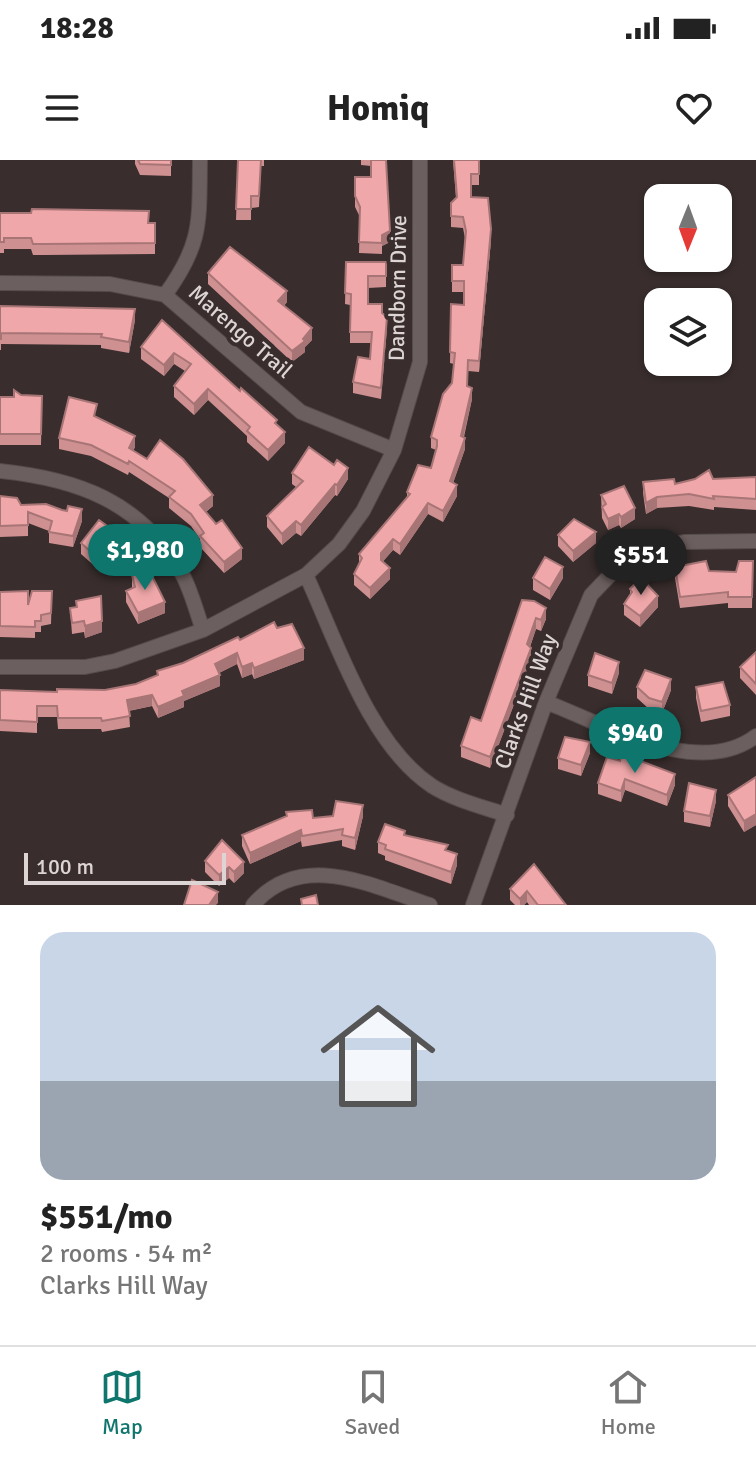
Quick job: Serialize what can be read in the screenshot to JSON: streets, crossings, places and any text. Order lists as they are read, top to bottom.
{
  "streets": {
    "street": ["Dandborn Drive", "Marengo Trail", "Clarks Hill Way"]
  },
  "crossings": [
    ["Dandborn Drive", "Marengo Trail"]
  ],
  "scale_bar": "100 m",
  "north": "bottom",
  "page": {
    "status": "18:28",
    "header": "Homiq",
    "price": ["$1,980", "$551", "$940"],
    "scale": "100 m",
    "list": [
      {
        "name": "$551/mo",
        "note": "2 rooms · 54 m² · Clarks Hill Way"
      }
    ],
    "tabs": ["Map", "Saved", "Home"]
  }
}
